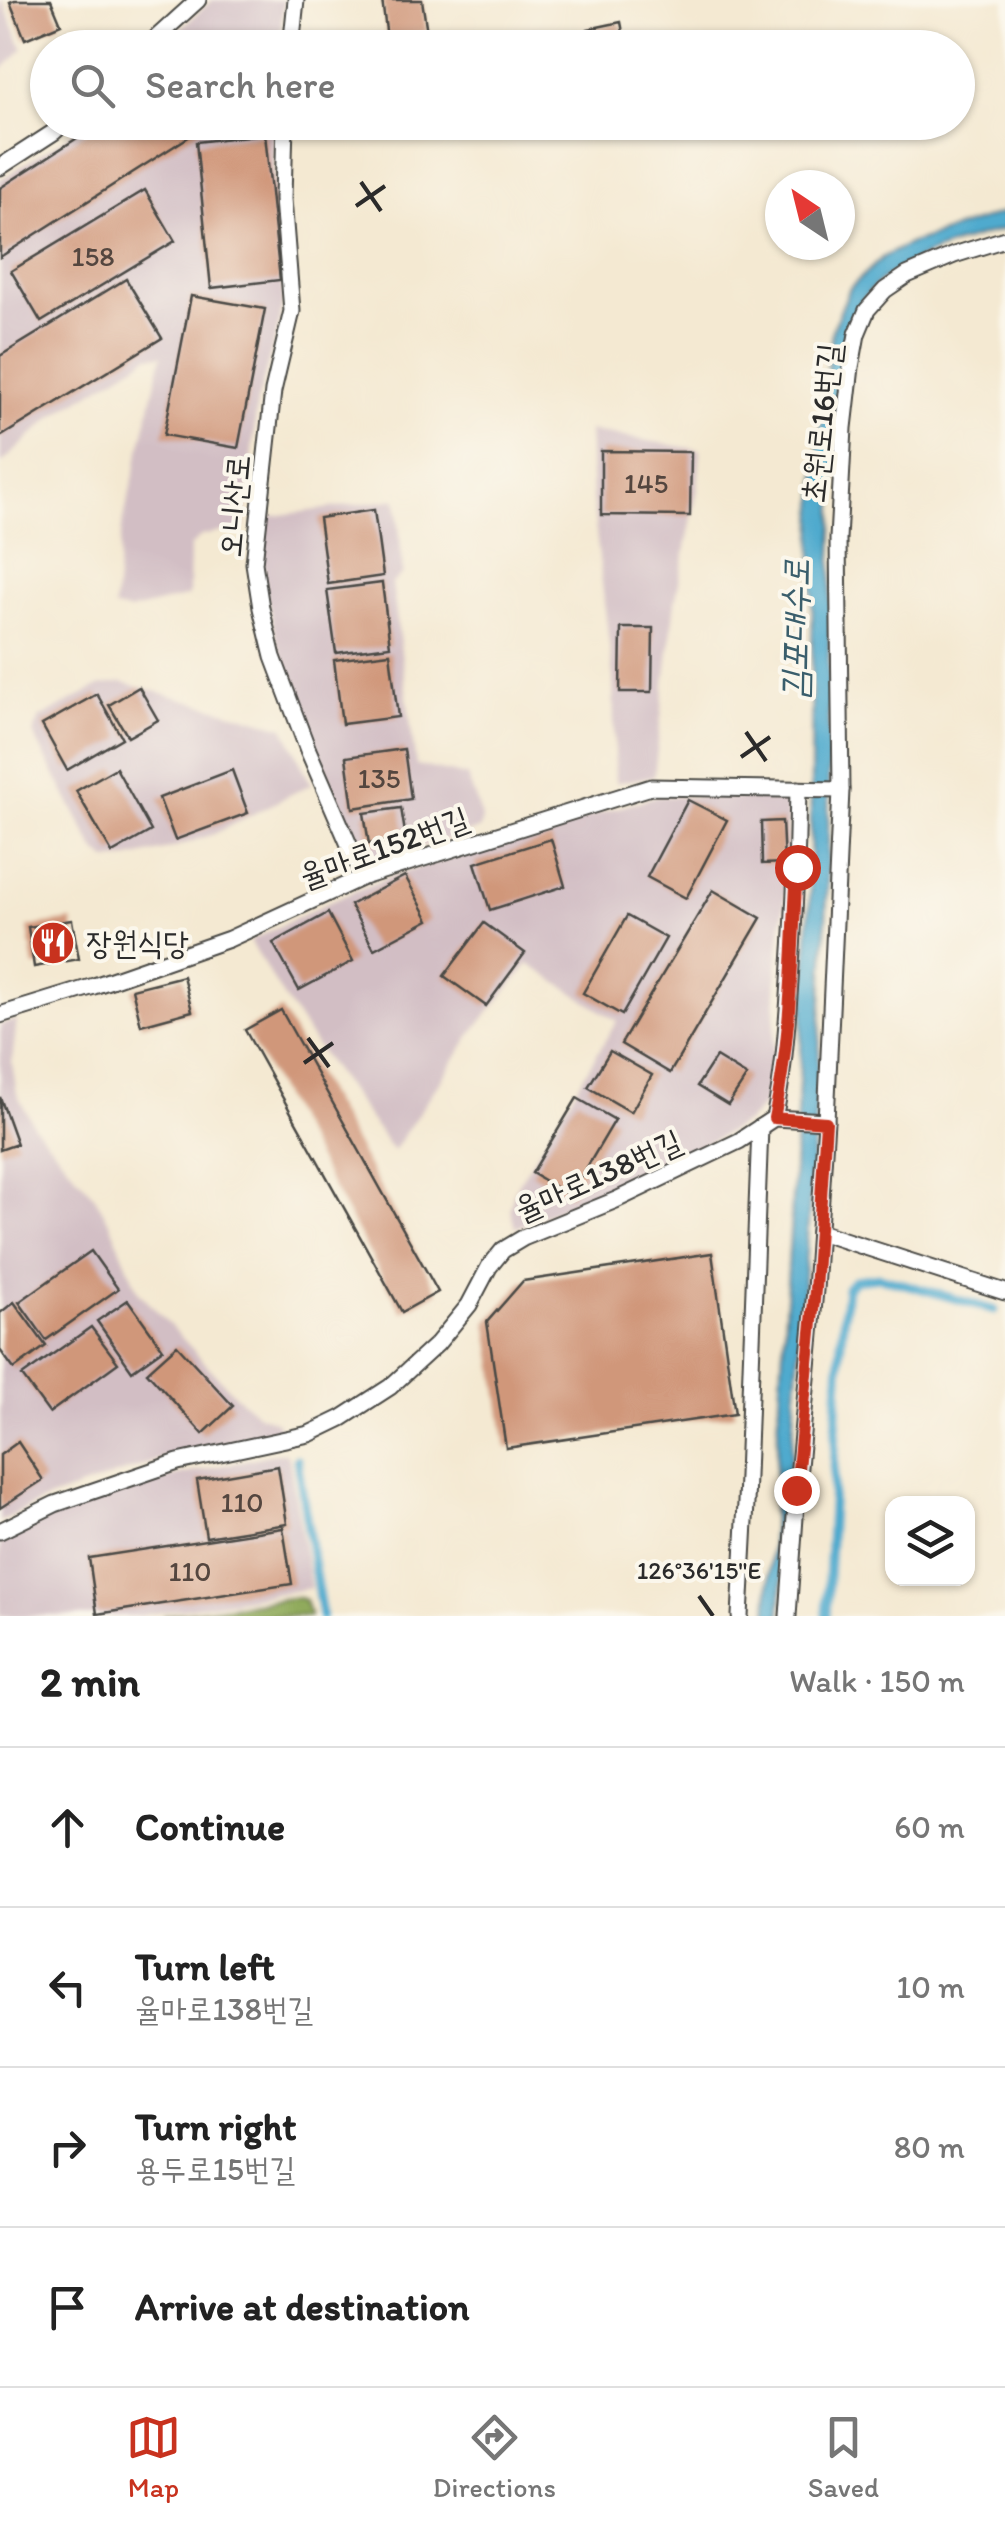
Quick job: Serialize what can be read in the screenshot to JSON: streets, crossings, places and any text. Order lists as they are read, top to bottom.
{
  "streets": {
    "lane": [
      "초원로16번길",
      "오니산로",
      "율마로152번길",
      "율마로138번길"
    ]
  },
  "crossings": [
    ["초원로16번길", "율마로152번길"],
    ["오니산로", "율마로152번길"]
  ],
  "water": ["김포대수로"],
  "places": {
    "restaurant": ["장원식당"]
  },
  "house_numbers": [
    "158",
    "145",
    "135",
    "110",
    "110"
  ],
  "north": "top left",
  "page": {
    "search": "Search here",
    "heading": ["2 min", "Walk · 150 m"],
    "list": [
      ["Continue", "60 m"],
      ["Turn left", "율마로138번길", "10 m"],
      ["Turn right", "용두로15번길", "80 m"],
      "Arrive at destination"
    ],
    "nav": ["Map", "Directions", "Saved"]
  },
  "coordinates": ["126°36'15\"E"]
}
